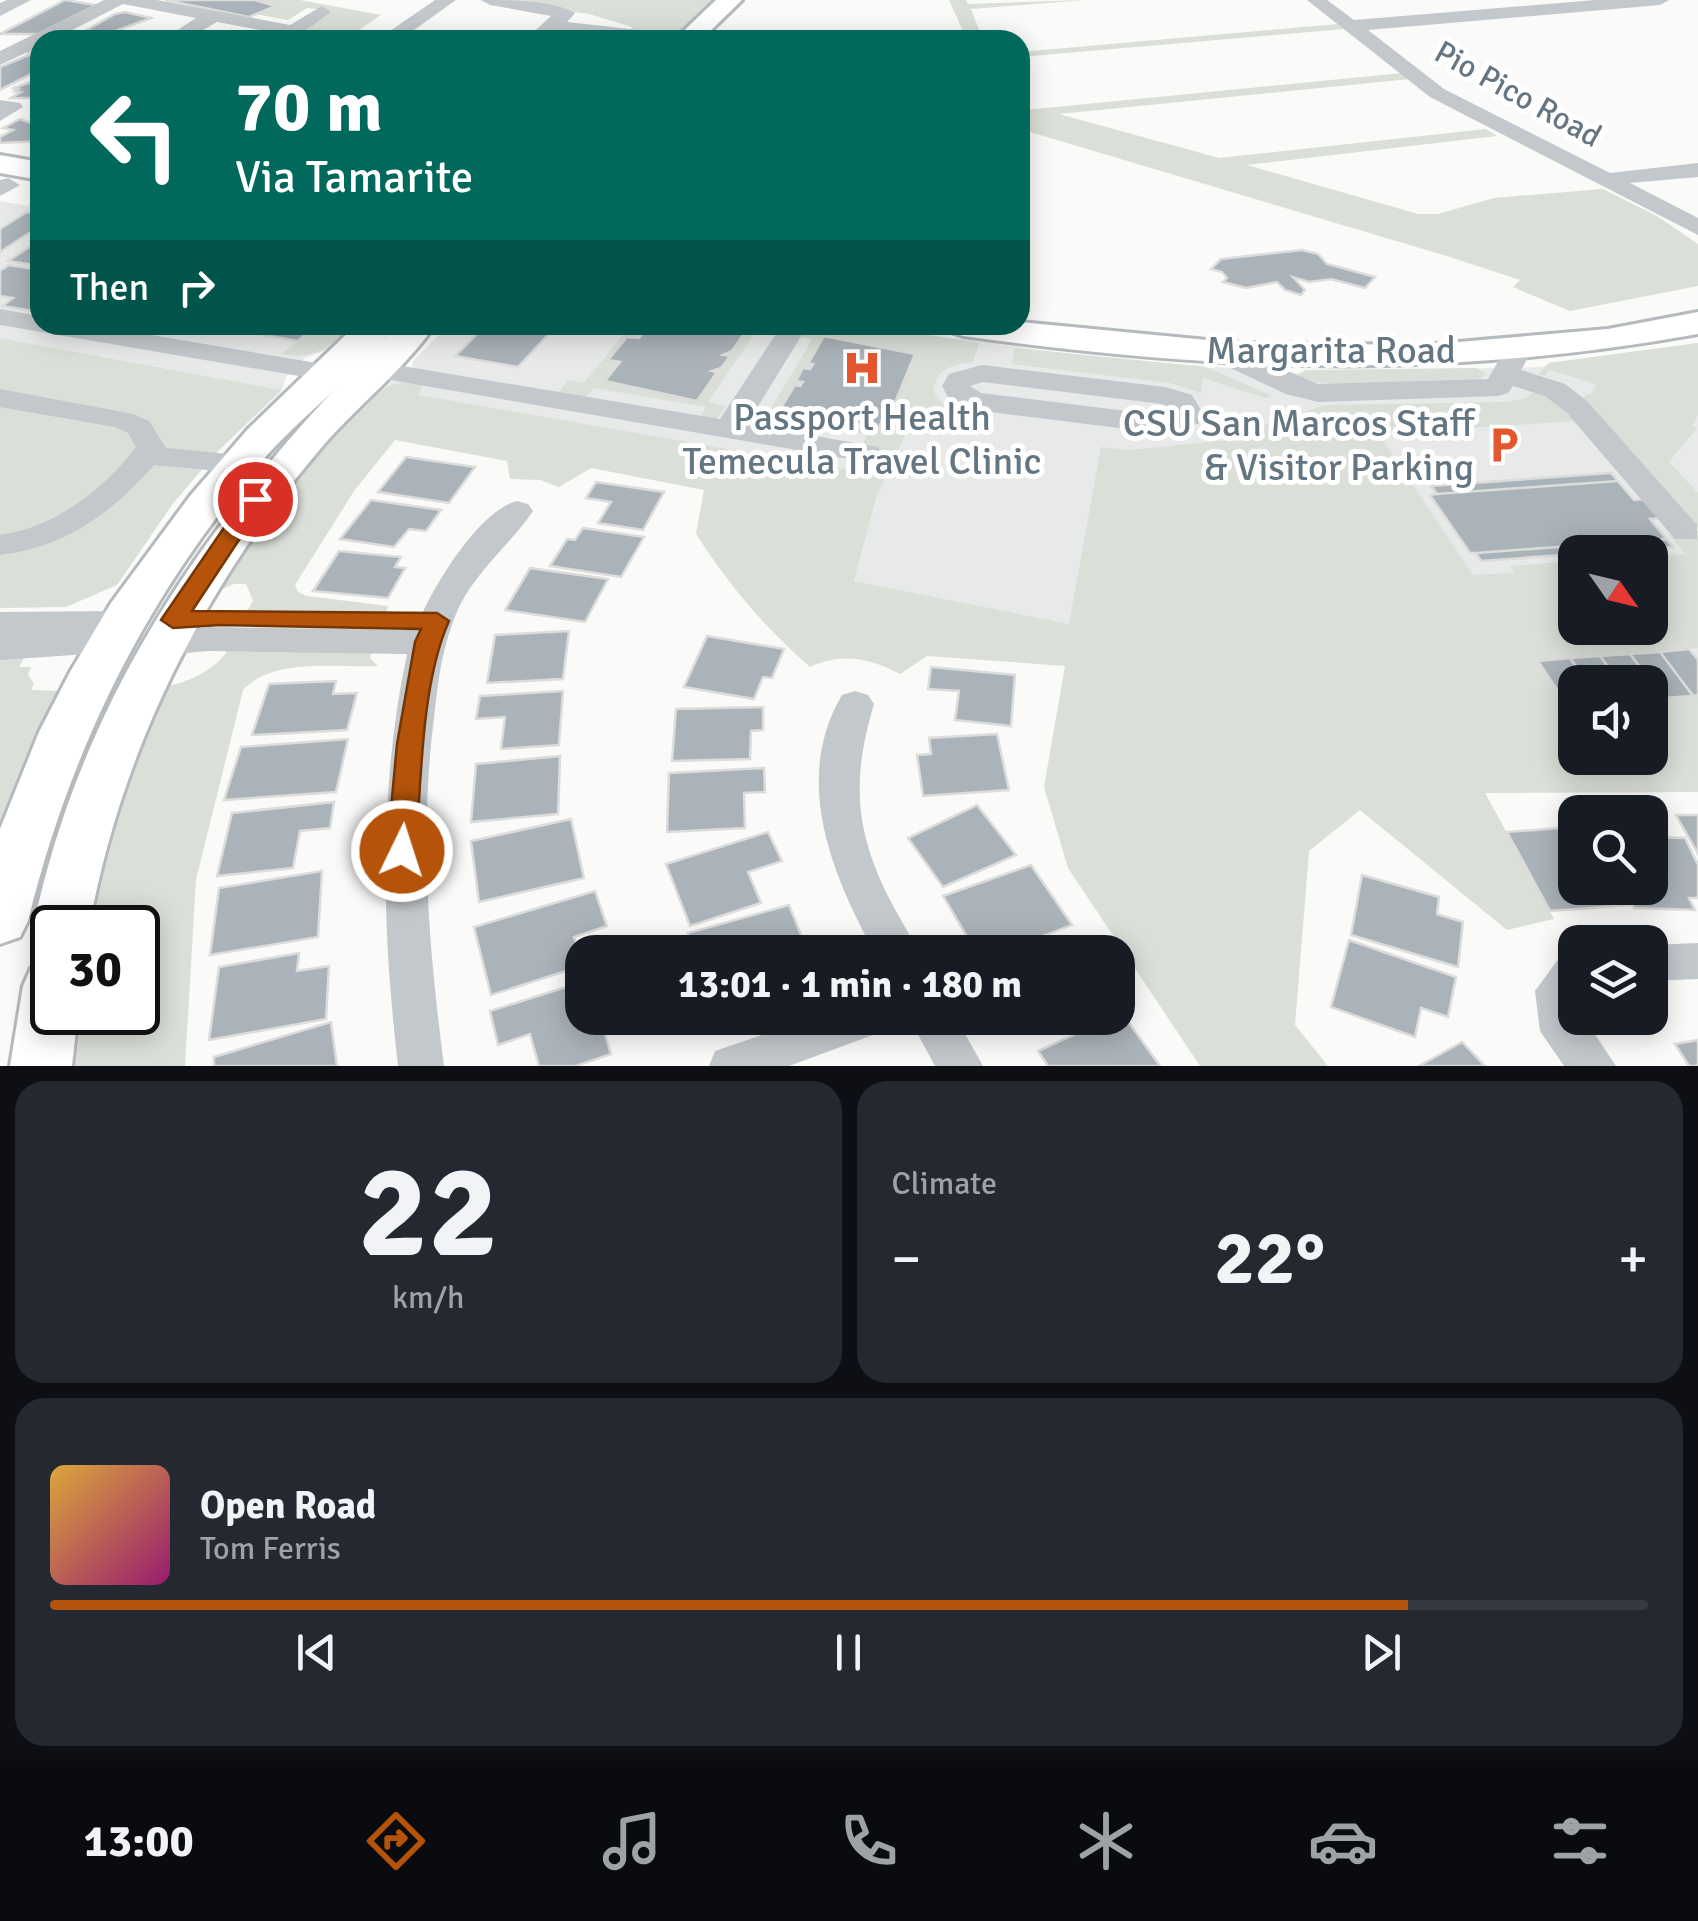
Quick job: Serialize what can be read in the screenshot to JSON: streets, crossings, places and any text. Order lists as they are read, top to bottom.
{
  "streets": {
    "main road": ["Margarita Road"],
    "street": ["Pio Pico Road"]
  },
  "places": {
    "hospital": ["Passport Health Temecula Travel Clinic"],
    "parking": ["CSU San Marcos Staff & Visitor Parking"]
  },
  "north": "bottom right",
  "page": {
    "turn": ["70 m", "Via Tamarite"],
    "then": "Then",
    "limit": "30",
    "trip": "13:01 · 1 min · 180 m",
    "tile": [
      ["22", "km/h"],
      "Climate"
    ],
    "heat": ["−", "22°", "+"],
    "song": ["Open Road", "Tom Ferris"],
    "tabs": "13:00"
  }
}
